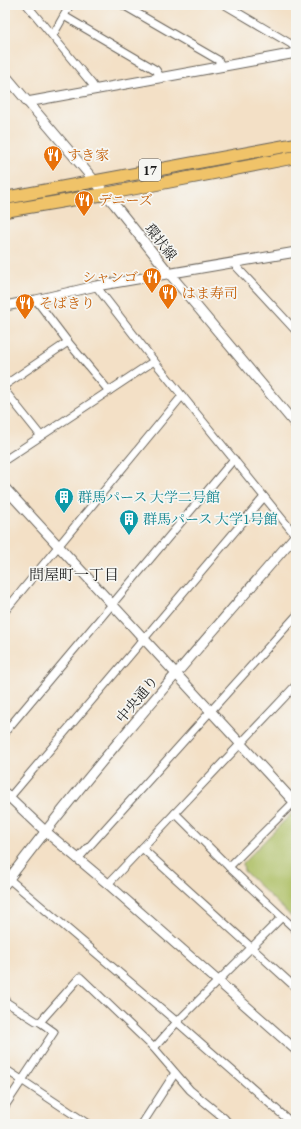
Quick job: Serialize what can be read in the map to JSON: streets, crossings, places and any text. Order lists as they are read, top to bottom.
{
  "streets": {
    "highway": ["17"],
    "street": ["環状線", "中央通り"]
  },
  "crossings": [
    ["17", "環状線"]
  ],
  "districts": ["問屋町一丁目"],
  "places": {
    "restaurant": [
      "すき家",
      "デニーズ",
      "シャンゴ",
      "はま寿司",
      "そばきり"
    ],
    "building": ["群馬パース 大学二号館", "群馬パース 大学1号館"]
  }
}
